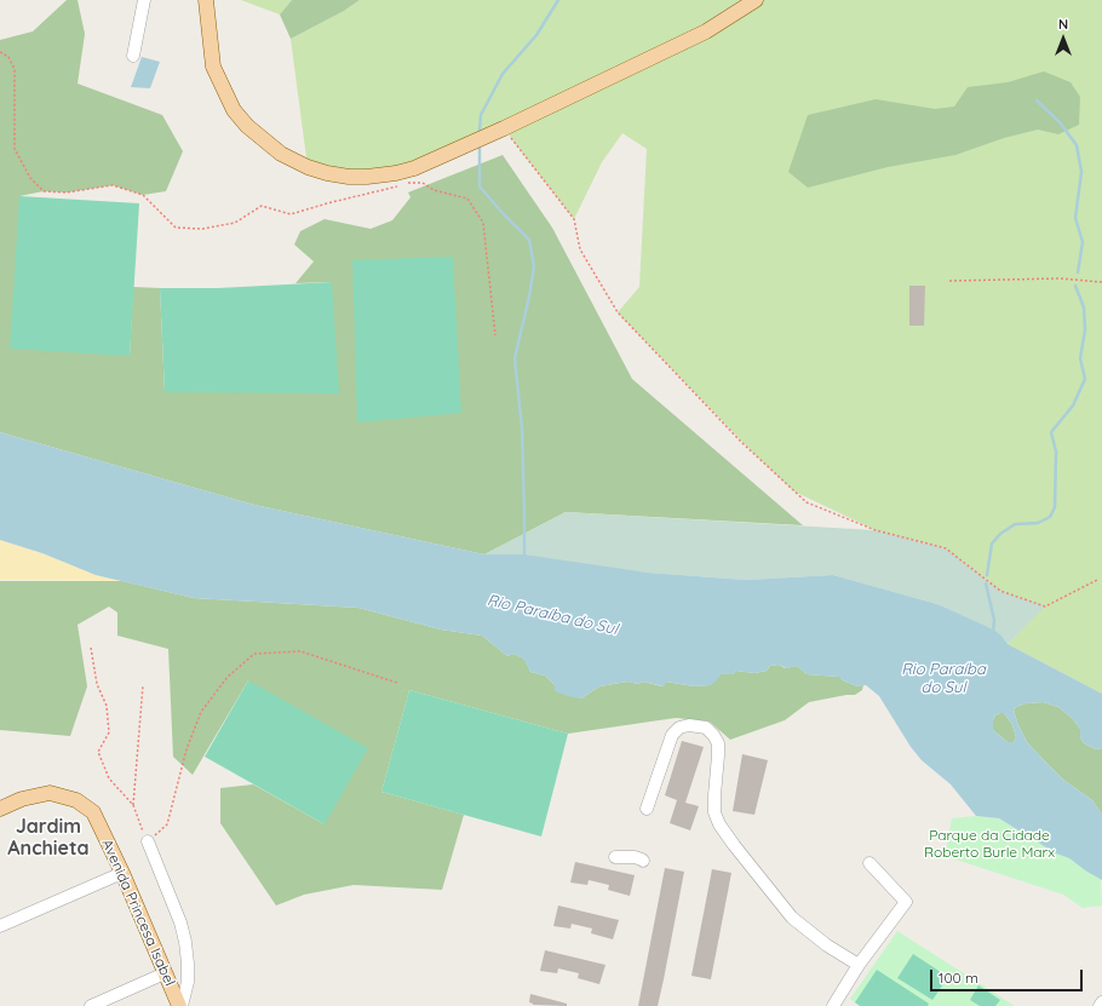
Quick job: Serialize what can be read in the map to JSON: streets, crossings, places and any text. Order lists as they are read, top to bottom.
{
  "streets": {
    "main road": ["Avenida Princesa Isabel"]
  },
  "districts": ["Jardim Anchieta"],
  "water": ["Rio Paraíba do Sul"],
  "parks": ["Parque da Cidade Roberto Burle Marx"],
  "scale_bar": "100 m",
  "north": "top"
}
